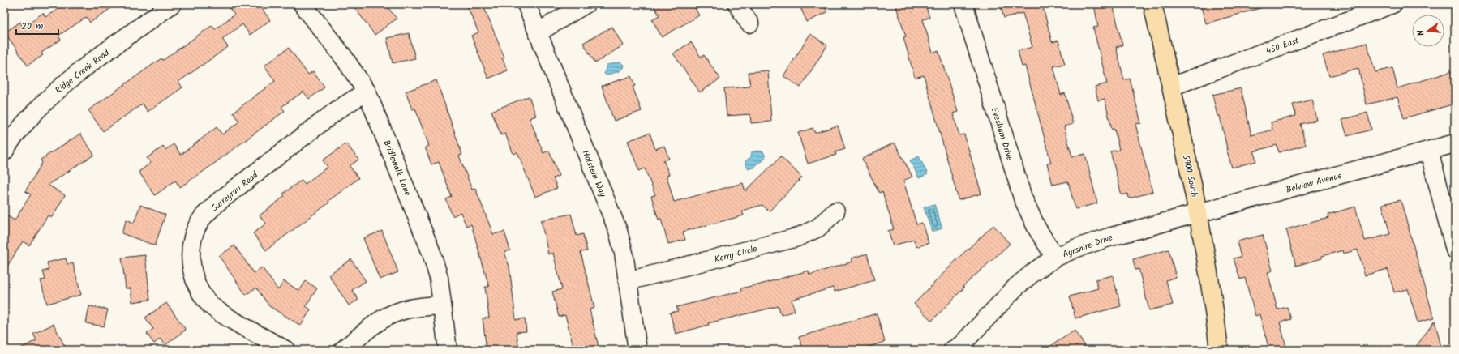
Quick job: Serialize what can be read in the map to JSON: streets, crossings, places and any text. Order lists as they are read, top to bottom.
{
  "streets": {
    "main road": ["5900 South"],
    "street": [
      "450 East",
      "Ridge Creek Road",
      "Evesham Drive",
      "Bridlewalk Lane",
      "Holstein Way",
      "Belview Avenue",
      "Surreyrun Road",
      "Ayrshire Drive",
      "Kerry Circle"
    ]
  },
  "crossings": [
    ["450 East", "5900 South"],
    ["Evesham Drive", "Ayrshire Drive"],
    ["Bridlewalk Lane", "Surreyrun Road"],
    ["Holstein Way", "Kerry Circle"],
    ["5900 South", "Belview Avenue"],
    ["5900 South", "Ayrshire Drive"],
    ["Belview Avenue", "Ayrshire Drive"]
  ],
  "scale_bar": "20 m",
  "north": "left"
}
